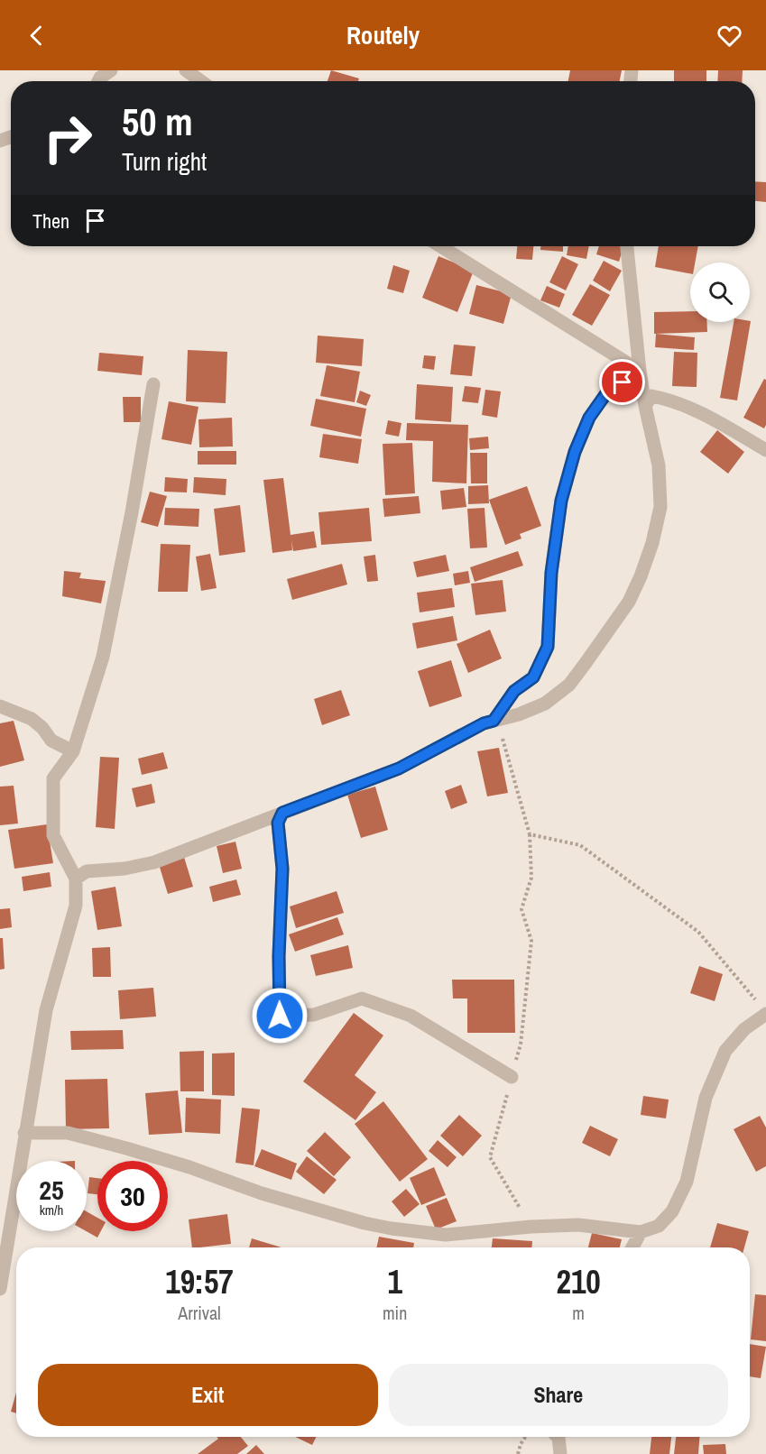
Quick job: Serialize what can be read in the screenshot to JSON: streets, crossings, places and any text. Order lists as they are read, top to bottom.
{
  "page": {
    "header": "Routely",
    "turn": ["50 m", "Turn right"],
    "then": "Then",
    "speed": "25 km/h",
    "limit": "30",
    "eta": [
      "19:57",
      "Arrival",
      "1",
      "min",
      "210",
      "m"
    ],
    "buttons": ["Exit", "Share"]
  }
}
